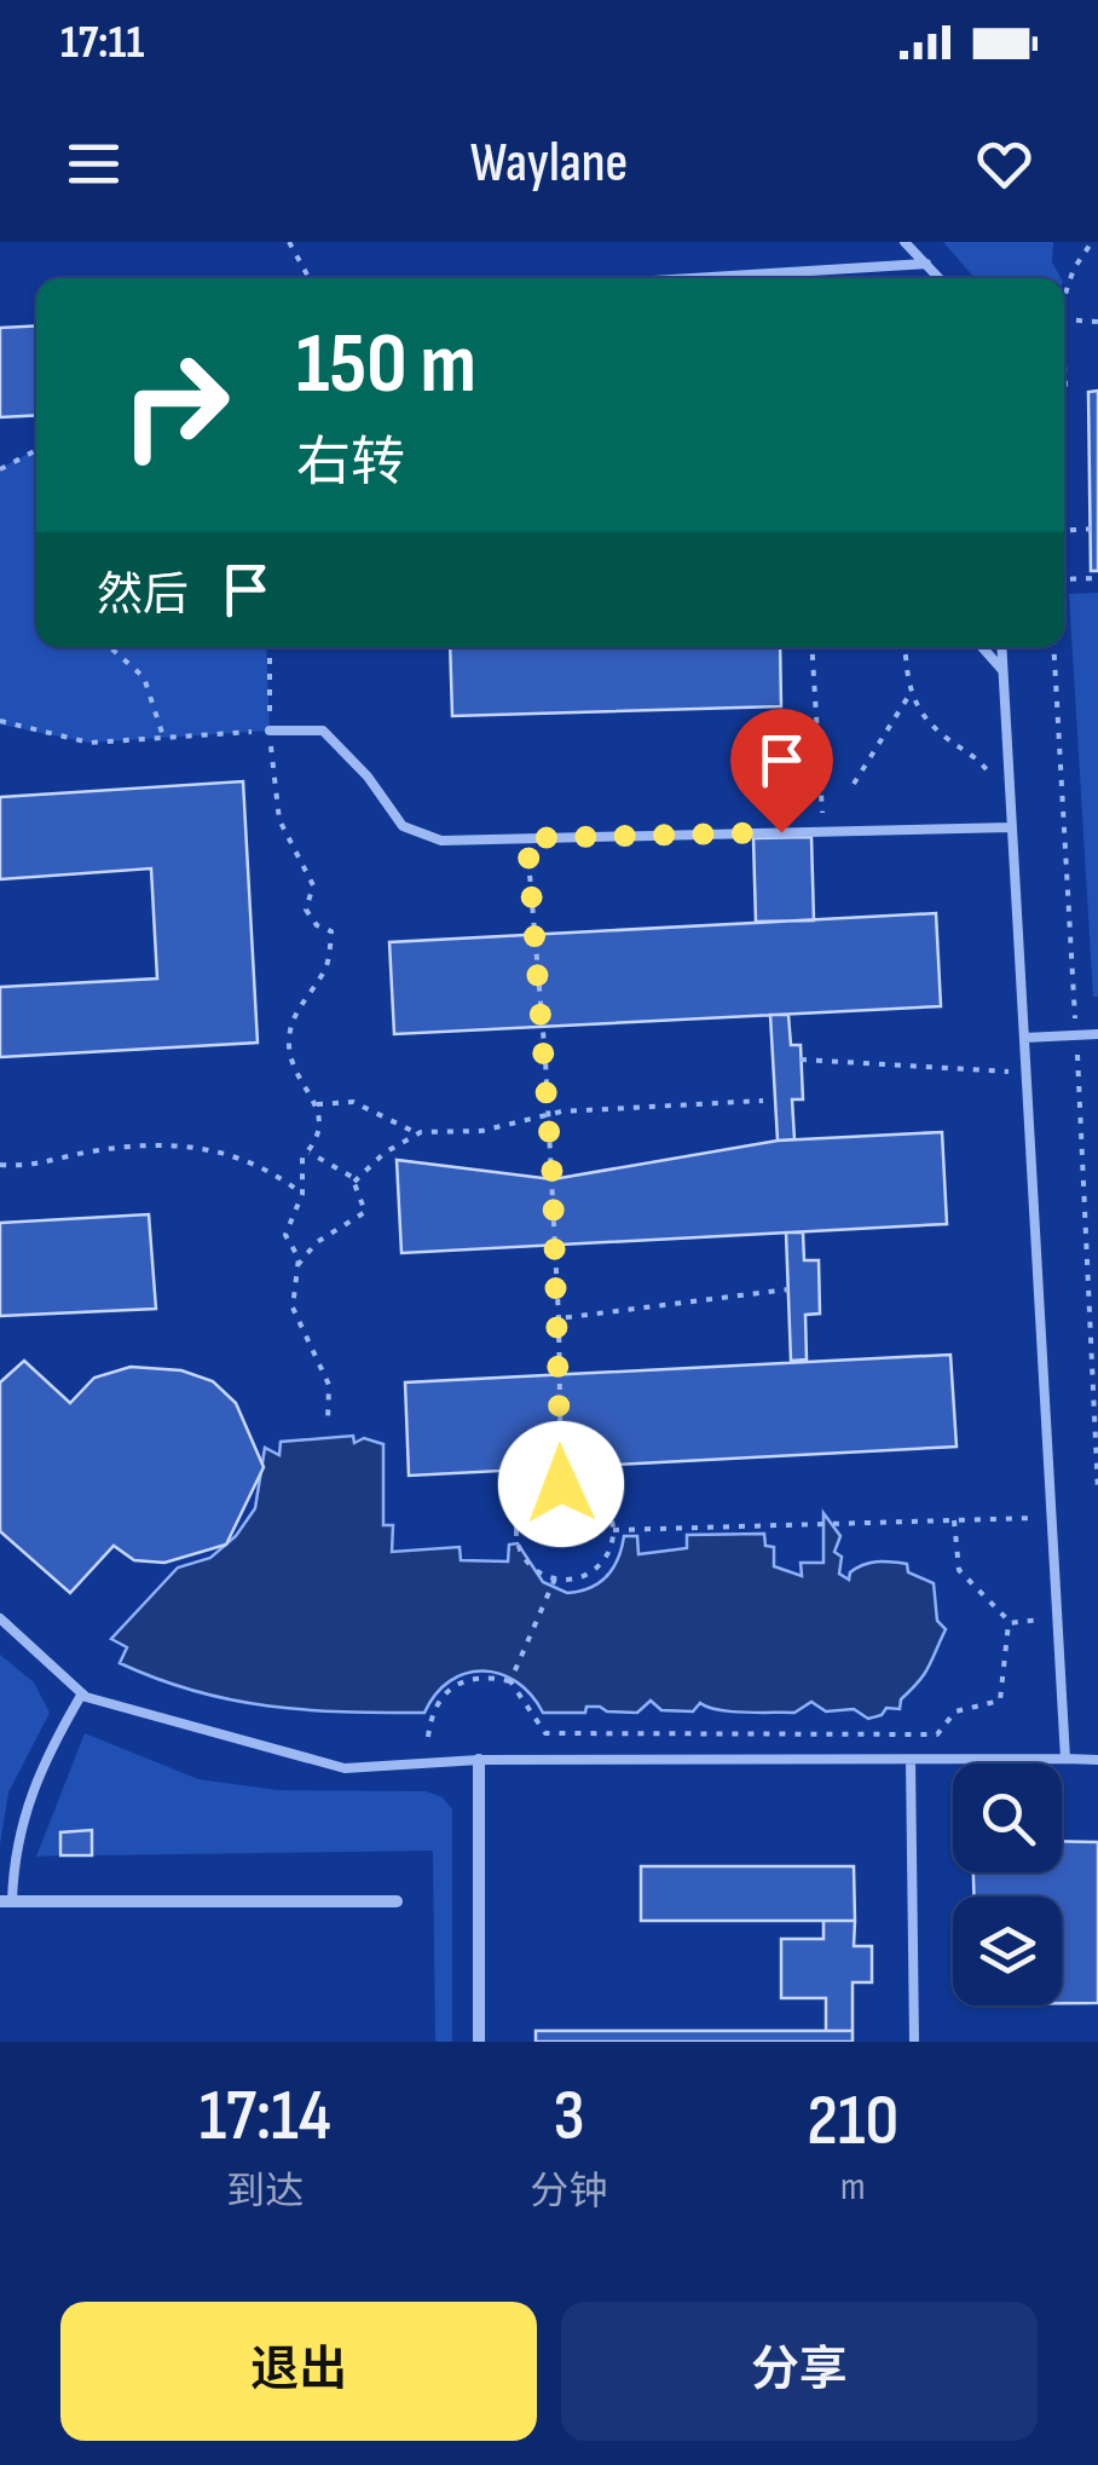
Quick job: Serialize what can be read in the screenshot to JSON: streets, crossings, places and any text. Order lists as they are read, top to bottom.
{
  "page": {
    "status": "17:11",
    "header": "Waylane",
    "turn": ["150 m", "右转"],
    "then": "然后",
    "eta": [
      "17:14",
      "到达",
      "3",
      "分钟",
      "210",
      "m"
    ],
    "buttons": ["退出", "分享"]
  }
}
